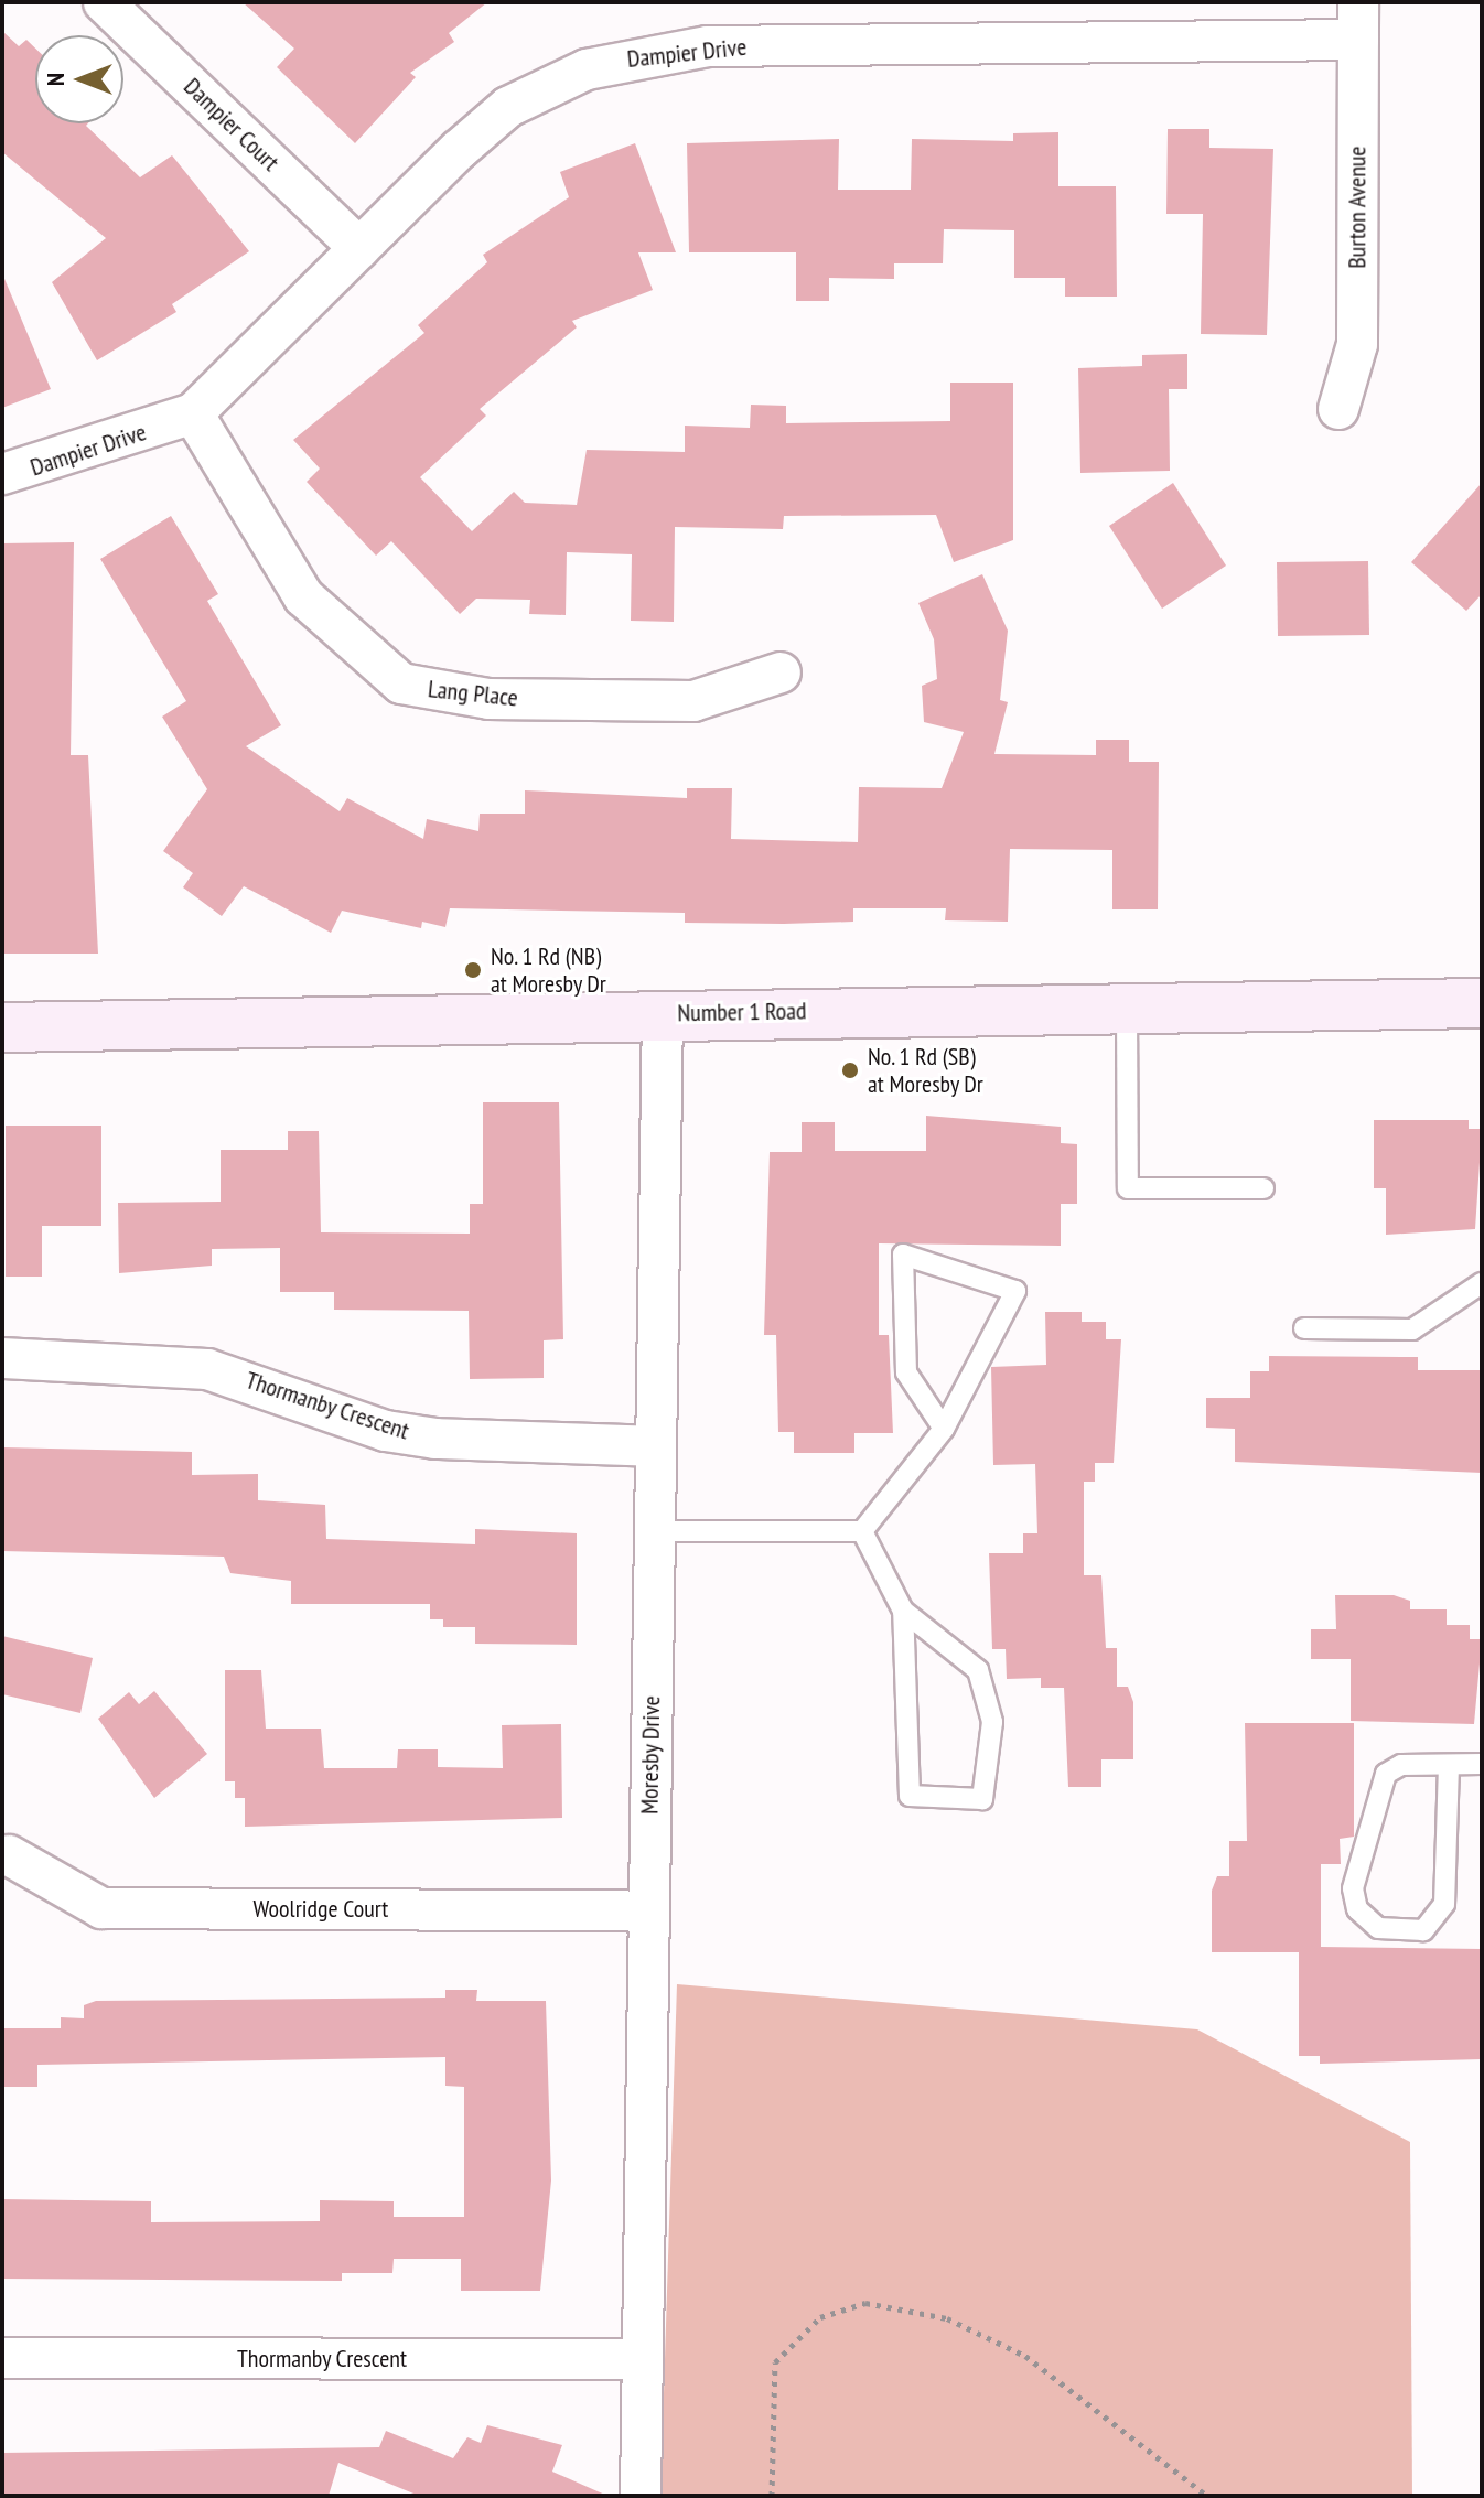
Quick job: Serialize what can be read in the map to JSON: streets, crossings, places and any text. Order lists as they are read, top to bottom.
{
  "streets": {
    "main road": ["Number 1 Road"],
    "street": [
      "Dampier Drive",
      "Dampier Court",
      "Burton Avenue",
      "Lang Place",
      "Thormanby Crescent",
      "Moresby Drive",
      "Woolridge Court"
    ]
  },
  "crossings": [
    ["Dampier Drive", "Dampier Court"],
    ["Dampier Drive", "Burton Avenue"],
    ["Dampier Drive", "Lang Place"],
    ["Number 1 Road", "Moresby Drive"],
    ["Thormanby Crescent", "Moresby Drive"],
    ["Moresby Drive", "Woolridge Court"]
  ],
  "places": ["No. 1 Rd (NB) at Moresby Dr", "No. 1 Rd (SB) at Moresby Dr"],
  "north": "left"
}
